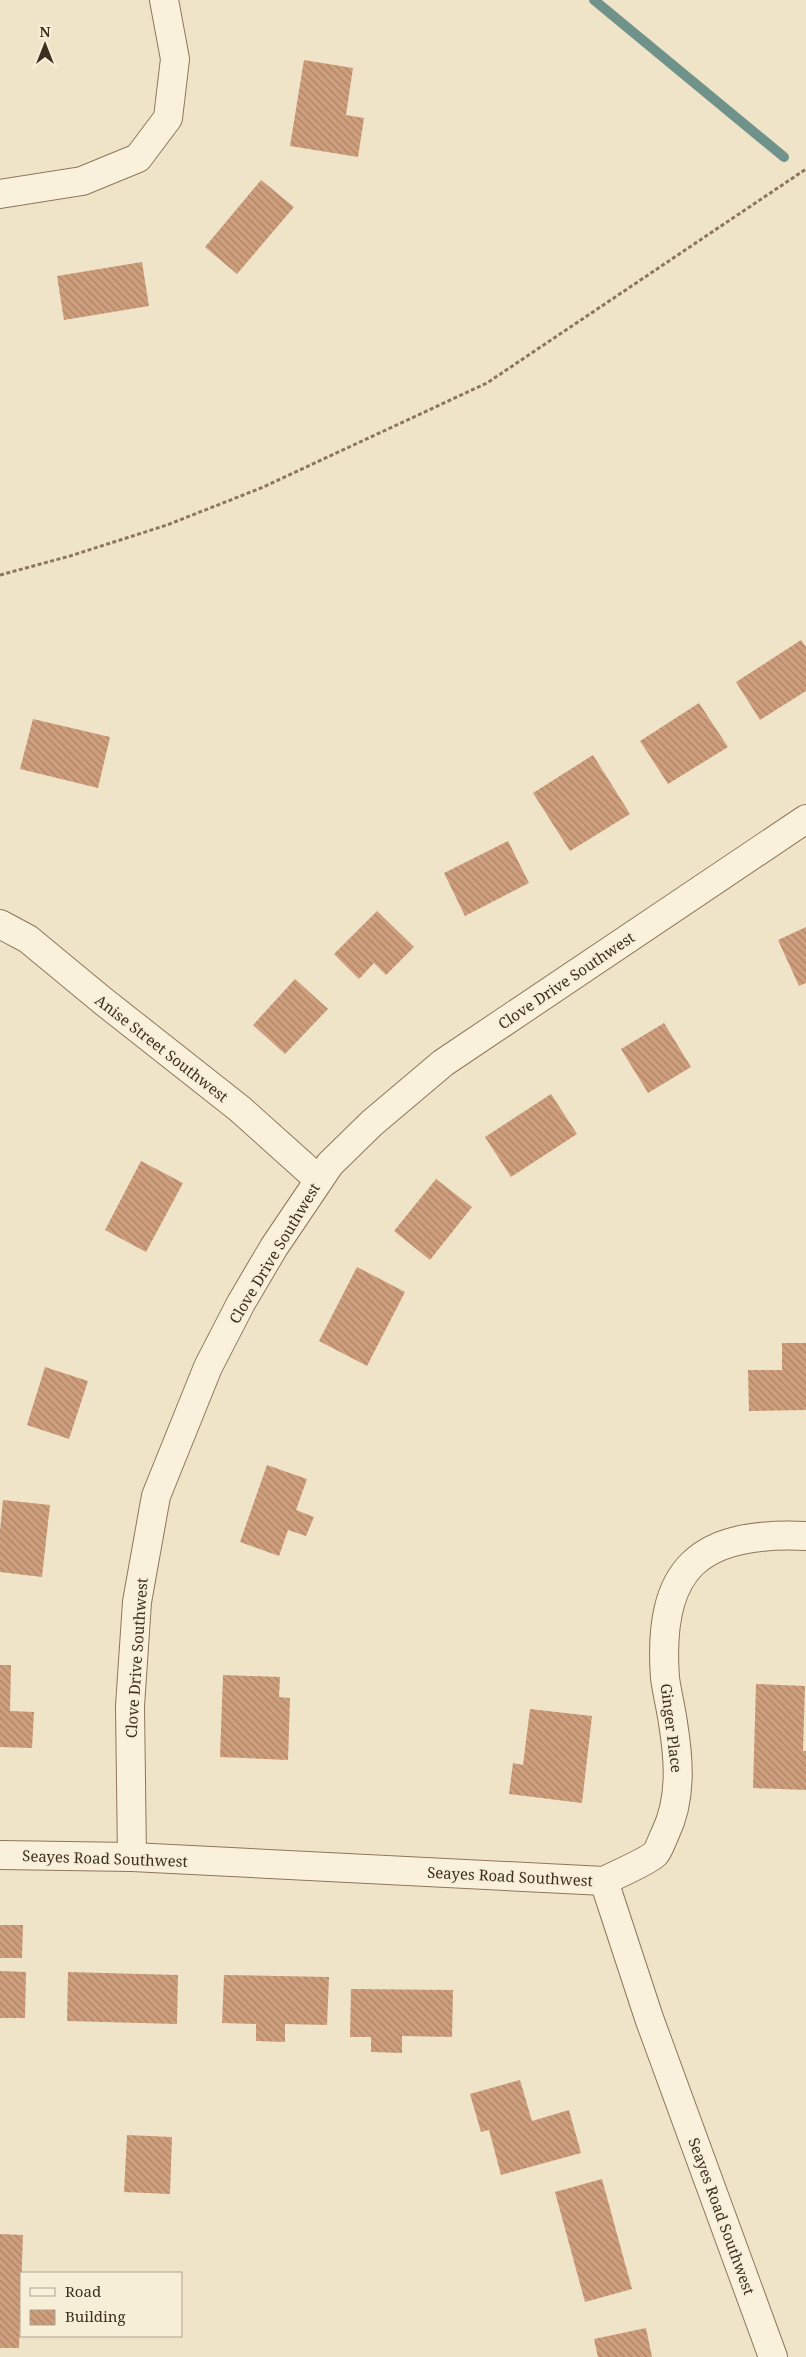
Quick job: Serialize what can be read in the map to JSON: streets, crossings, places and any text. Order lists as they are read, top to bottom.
{
  "streets": {
    "street": [
      "Clove Drive Southwest",
      "Anise Street Southwest",
      "Ginger Place",
      "Seayes Road Southwest"
    ]
  },
  "crossings": [
    ["Clove Drive Southwest", "Anise Street Southwest"],
    ["Clove Drive Southwest", "Seayes Road Southwest"],
    ["Ginger Place", "Seayes Road Southwest"]
  ],
  "legend": ["Road", "Building"],
  "north": "top"
}
